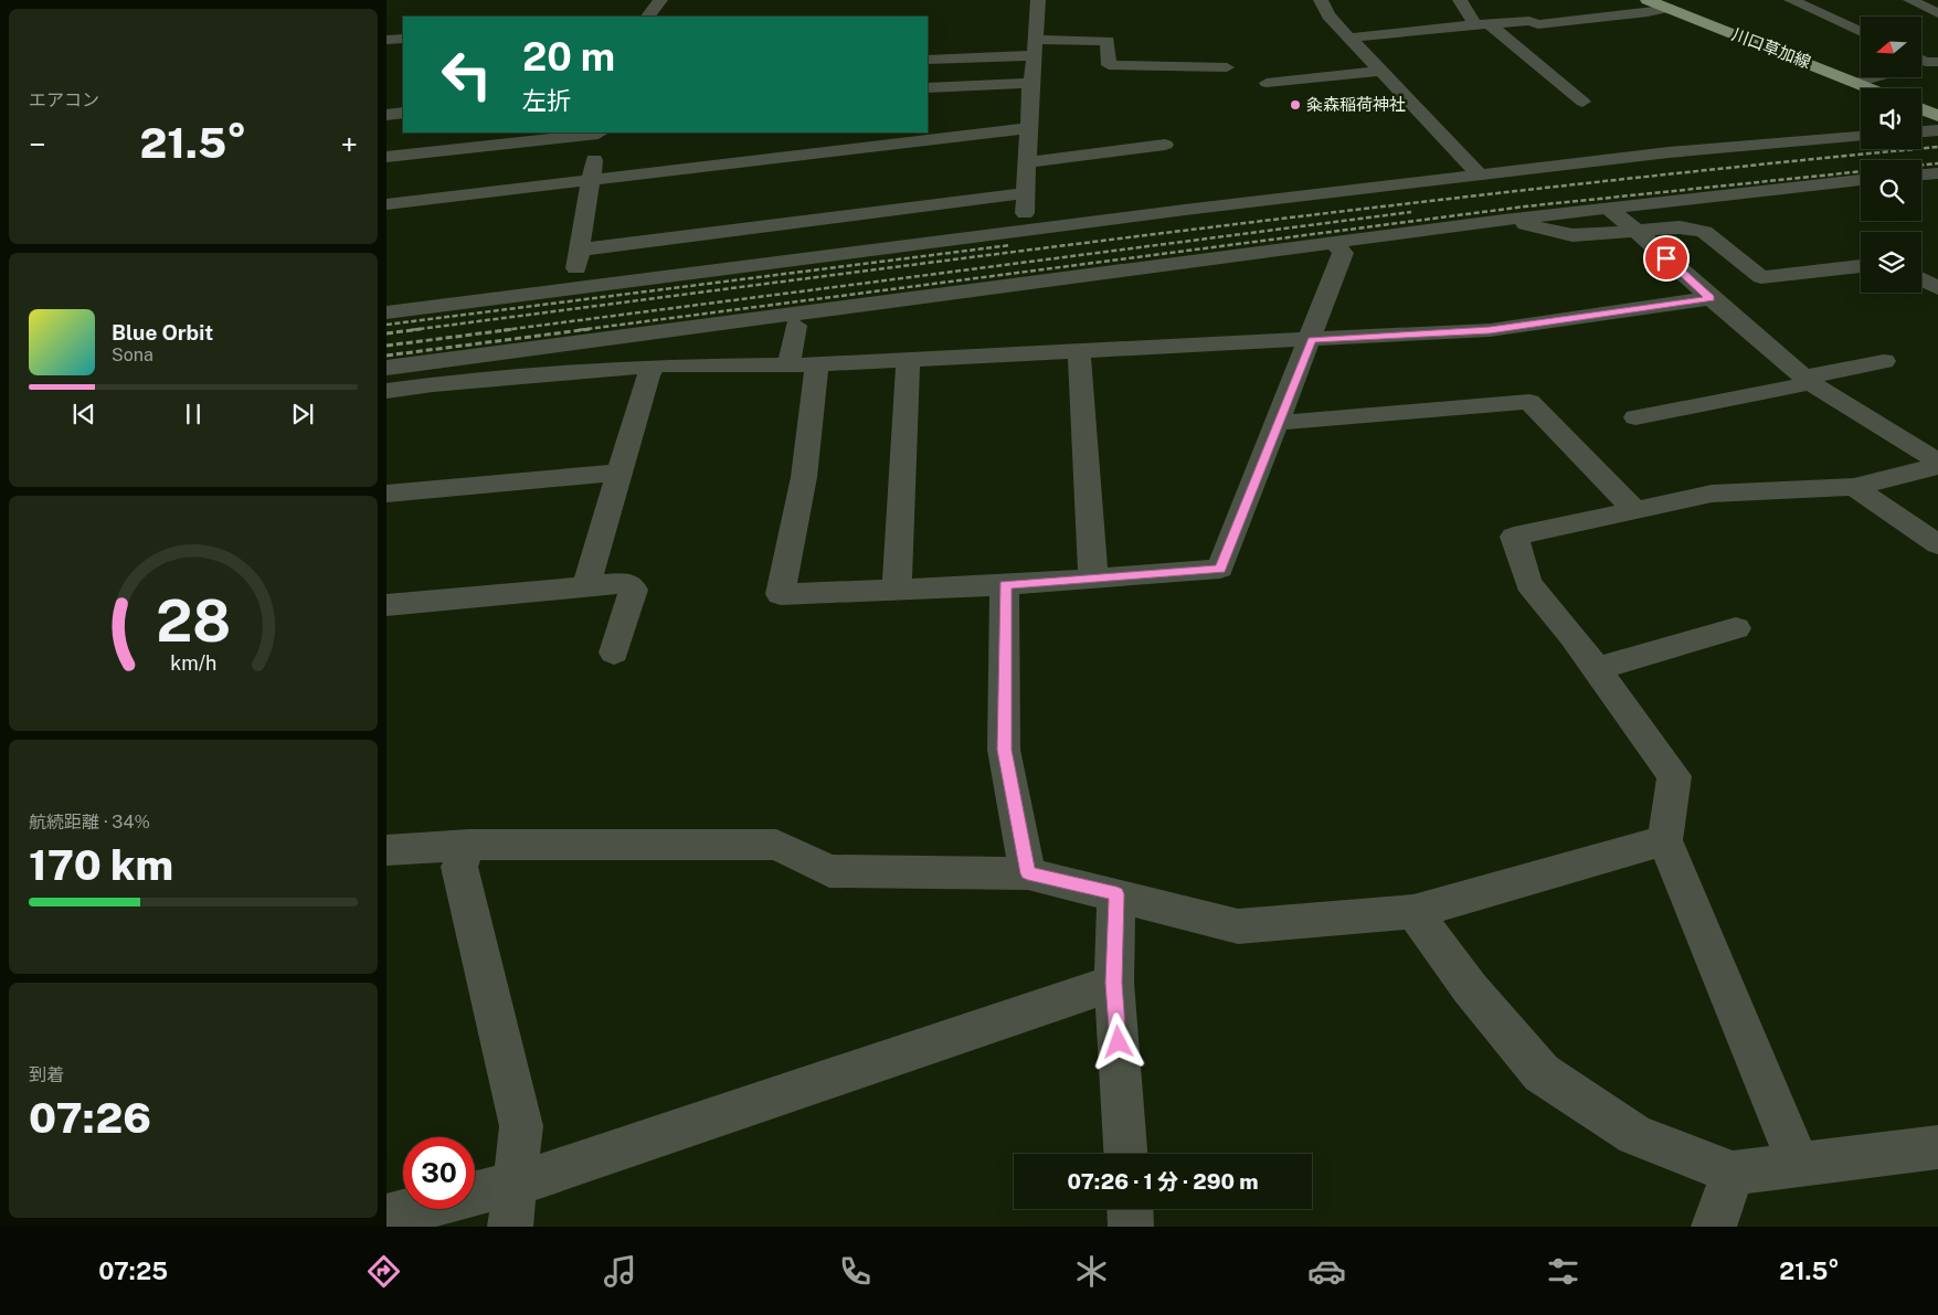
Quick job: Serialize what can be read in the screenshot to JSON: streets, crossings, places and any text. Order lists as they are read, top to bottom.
{
  "streets": {
    "main road": ["川口草加線"]
  },
  "places": ["粂森稲荷神社"],
  "north": "left",
  "page": {
    "tile": [
      "エアコン",
      ["航続距離 · 34%", "170 km"],
      ["到着", "07:26"]
    ],
    "turn": ["20 m", "左折"],
    "heat": ["−", "21.5°", "+"],
    "song": ["Blue Orbit", "Sona"],
    "limit": "30",
    "trip": "07:26 · 1 分 · 290 m",
    "tabs": ["07:25", "21.5°"],
    "gauge": ["28", "km/h"]
  }
}
